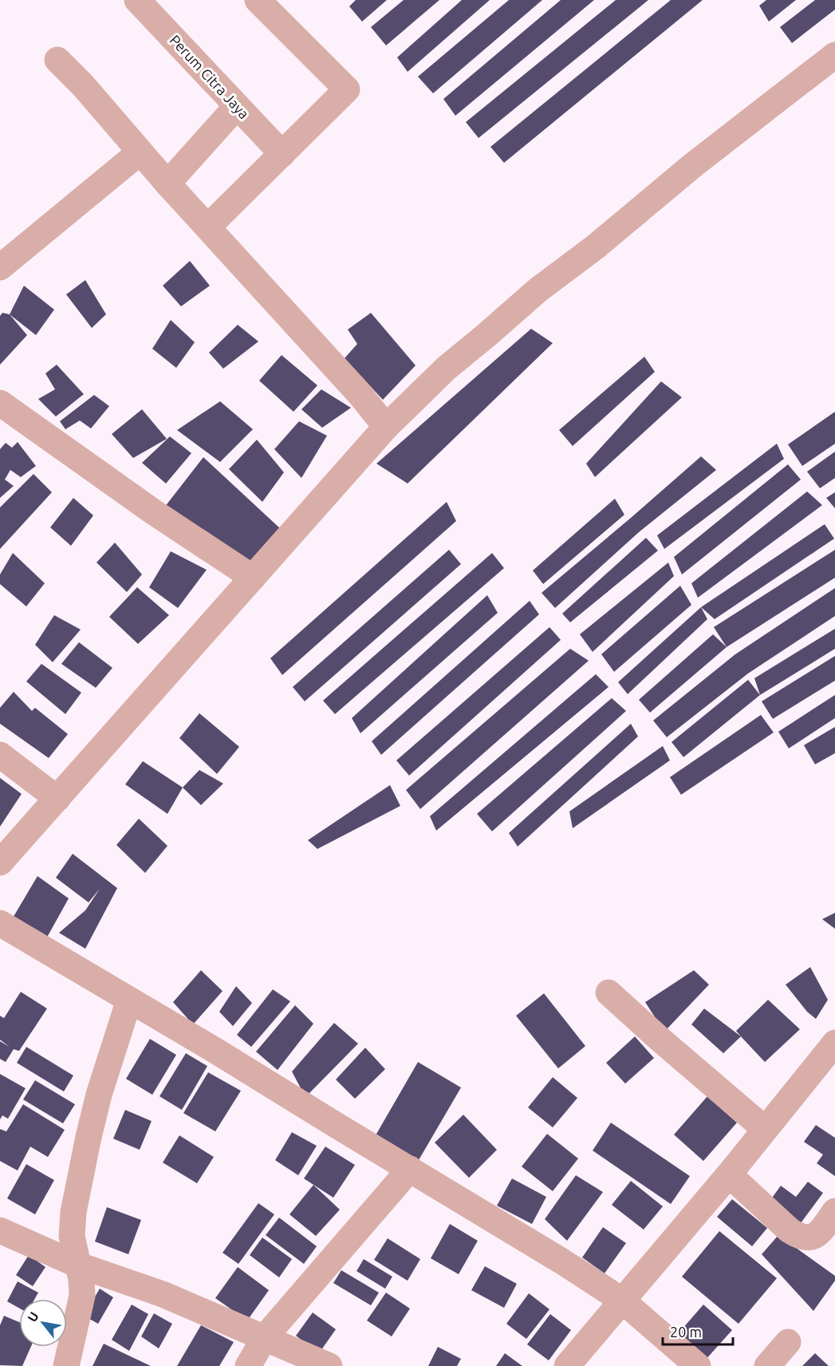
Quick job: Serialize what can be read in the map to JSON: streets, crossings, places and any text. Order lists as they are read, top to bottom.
{
  "streets": {
    "street": ["Perum Citra Jaya"]
  },
  "scale_bar": "20 m",
  "north": "top left"
}
